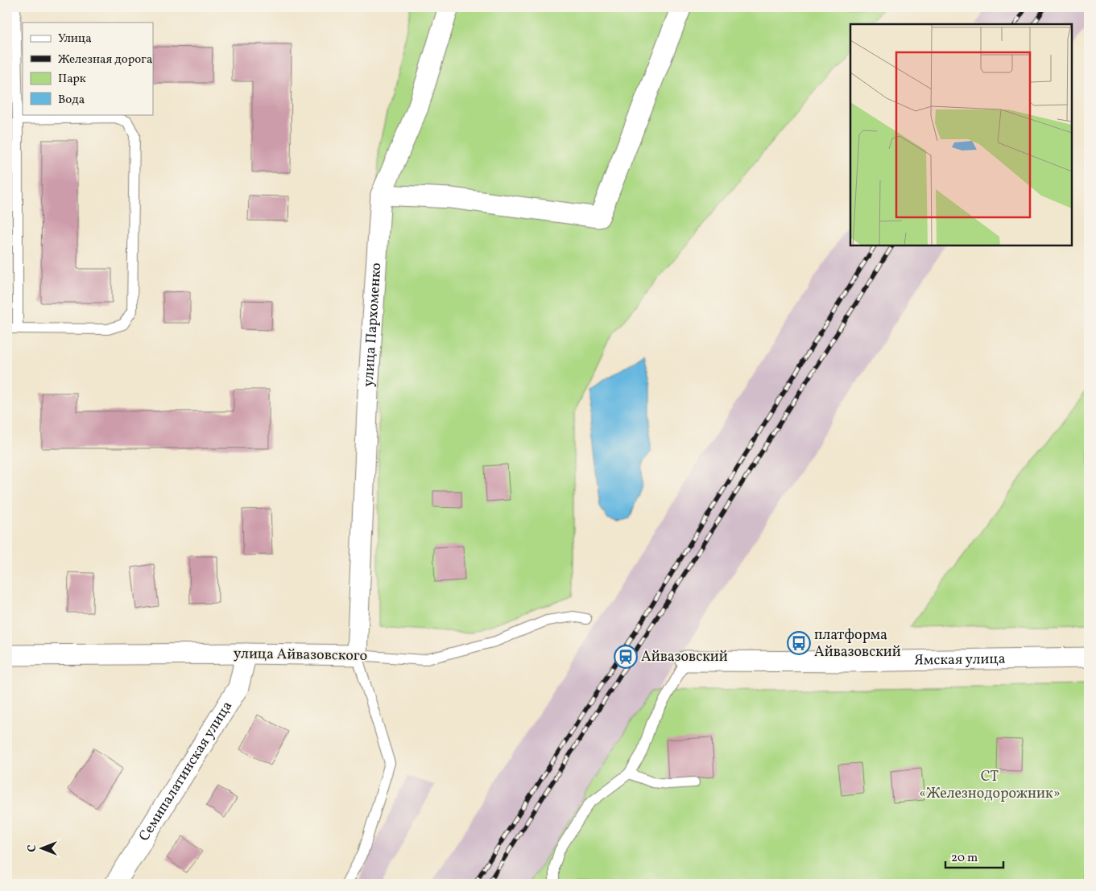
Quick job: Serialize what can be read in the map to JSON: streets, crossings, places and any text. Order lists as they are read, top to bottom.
{
  "streets": {
    "street": [
      "улица Пархоменко",
      "улица Айвазовского",
      "Ямская улица",
      "Семипалатинская улица"
    ]
  },
  "crossings": [
    ["улица Пархоменко", "улица Айвазовского"],
    ["улица Айвазовского", "Семипалатинская улица"]
  ],
  "parks": ["СТ «Железнодорожник»"],
  "places": {
    "bus stop": ["платформа Айвазовский"],
    "station": ["Айвазовский"]
  },
  "legend": [
    "Улица",
    "Железная дорога",
    "Парк",
    "Вода"
  ],
  "scale_bar": "20 m",
  "north": "left"
}
